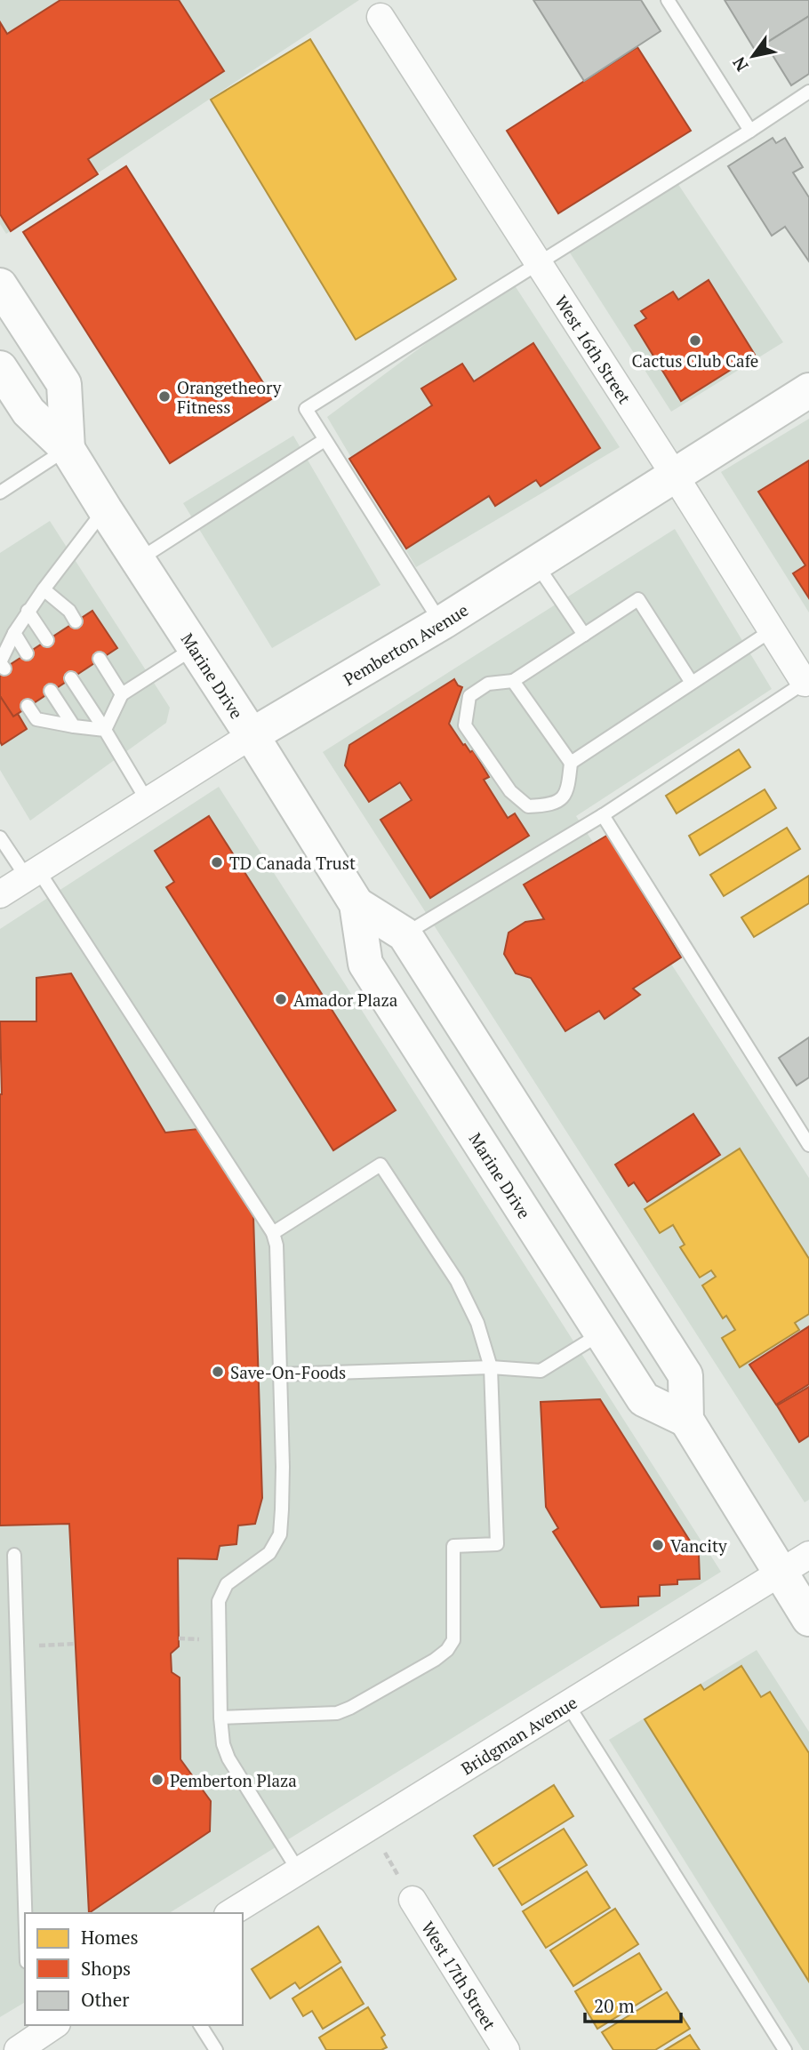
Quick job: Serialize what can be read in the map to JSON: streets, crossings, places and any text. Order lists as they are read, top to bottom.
{
  "streets": {
    "main road": ["Pemberton Avenue", "Marine Drive"],
    "street": ["West 16th Street", "Bridgman Avenue", "West 17th Street"]
  },
  "crossings": [
    ["West 16th Street", "Pemberton Avenue"],
    ["Pemberton Avenue", "Marine Drive"]
  ],
  "places": [
    "Cactus Club Cafe",
    "Orangetheory Fitness",
    "TD Canada Trust",
    "Amador Plaza",
    "Save-On-Foods",
    "Vancity",
    "Pemberton Plaza"
  ],
  "legend": ["Homes", "Shops", "Other"],
  "scale_bar": "20 m",
  "north": "bottom left"
}
